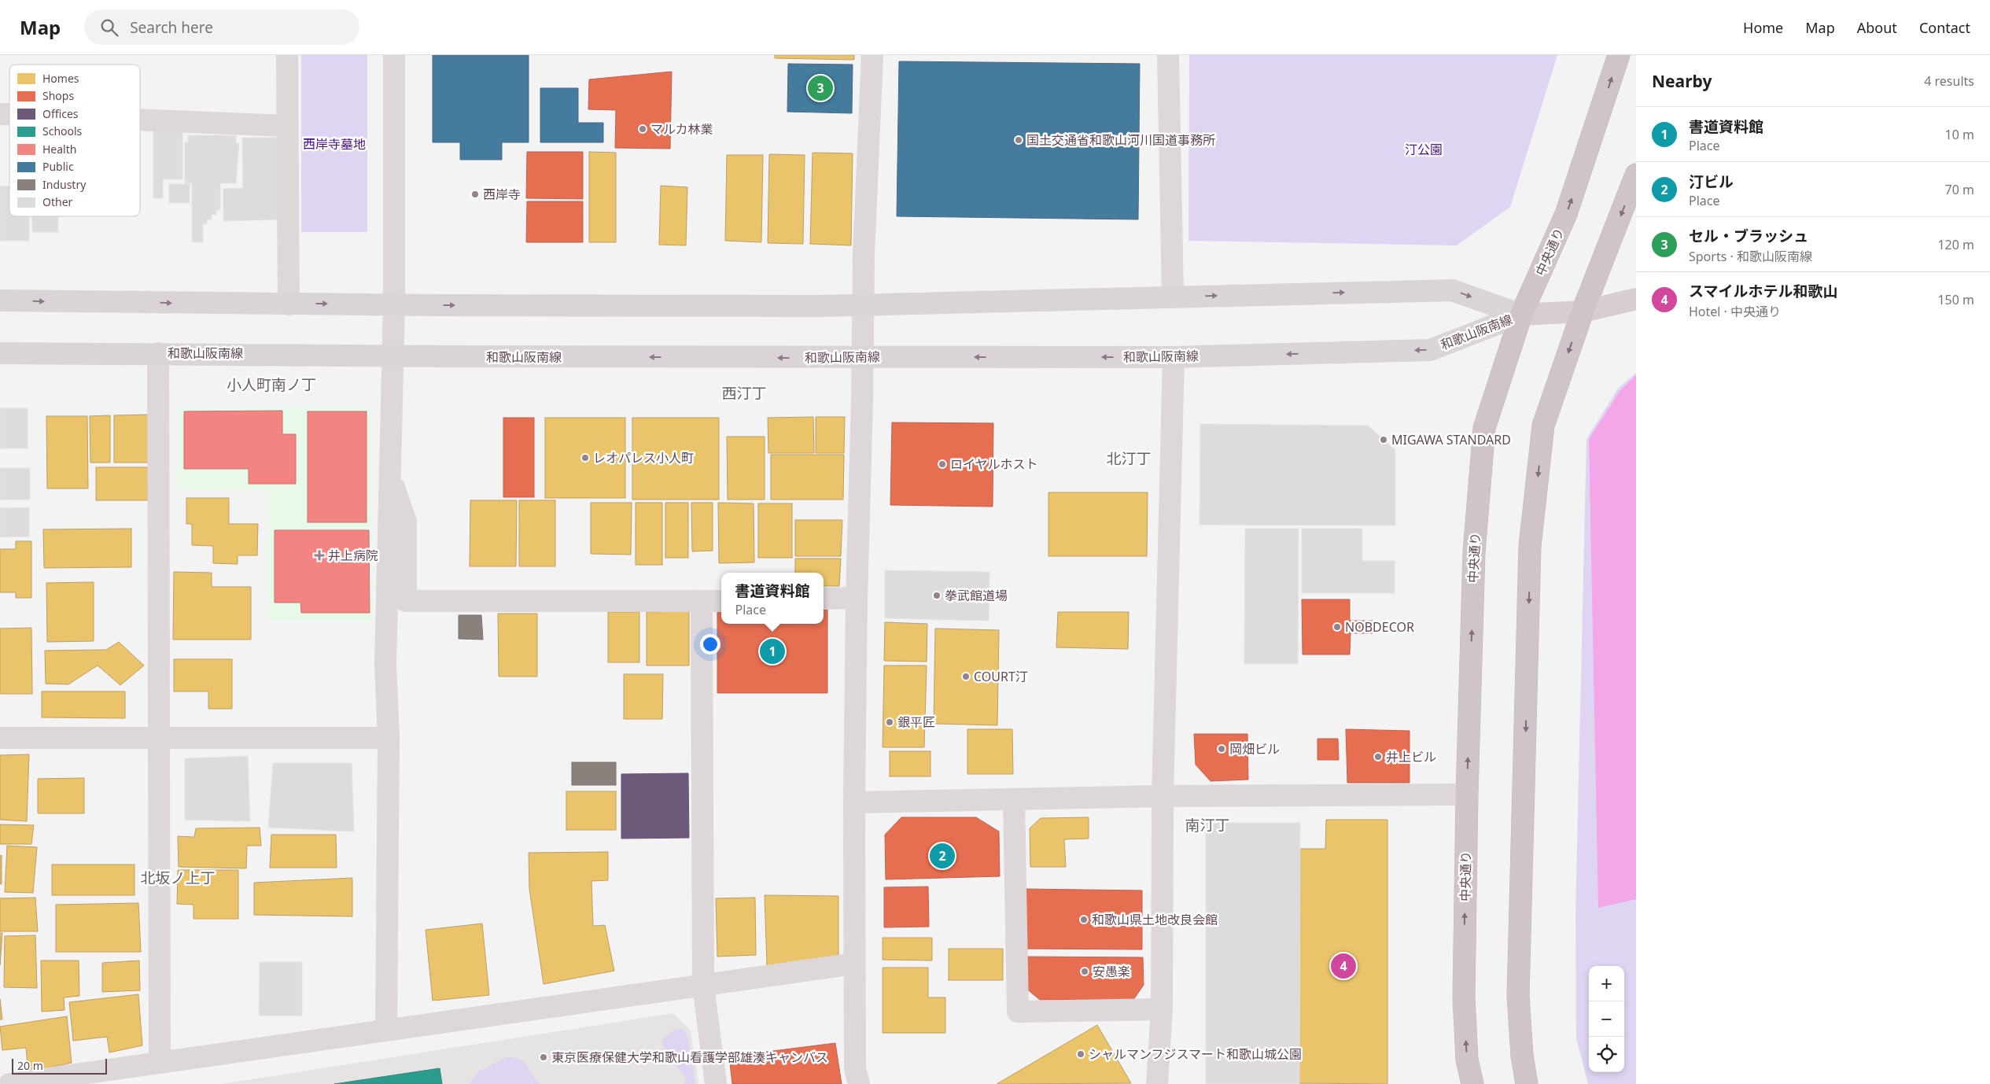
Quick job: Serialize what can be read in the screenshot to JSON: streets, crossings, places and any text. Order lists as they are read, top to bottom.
{
  "streets": {
    "highway": ["中央通り"],
    "main road": ["和歌山阪南線"]
  },
  "crossings": [
    ["中央通り", "和歌山阪南線"]
  ],
  "districts": [
    "小人町南ノ丁",
    "西汀丁",
    "北汀丁",
    "南汀丁",
    "北坂ノ上丁"
  ],
  "parks": ["西岸寺墓地", "汀公園"],
  "places": {
    "other": [
      "マルカ林業",
      "国土交通省和歌山河川国道事務所",
      "西岸寺",
      "MIGAWA STANDARD",
      "レオパレス小人町",
      "ロイヤルホスト",
      "拳武館道場",
      "NOBDECOR",
      "COURT汀",
      "銀平匠",
      "岡畑ビル",
      "井上ビル",
      "和歌山県土地改良会館",
      "安愚楽",
      "シャルマンフジスマート和歌山城公園",
      "東京医療保健大学和歌山看護学部雄湊キャンバス"
    ],
    "health": ["井上病院"]
  },
  "legend": [
    "Homes",
    "Shops",
    "Offices",
    "Schools",
    "Health",
    "Public",
    "Industry",
    "Other"
  ],
  "scale_bar": "20 m",
  "page": {
    "header": "Map",
    "search": "Search here",
    "nav": [
      "Home",
      "Map",
      "About",
      "Contact"
    ],
    "heading": ["Nearby", "4 results"],
    "pins": [
      "3",
      "1",
      "2",
      "4"
    ],
    "list": [
      {
        "mark": "1",
        "name": "書道資料館",
        "note": "Place",
        "value": "10 m"
      },
      {
        "mark": "2",
        "name": "汀ビル",
        "note": "Place",
        "value": "70 m"
      },
      {
        "mark": "3",
        "name": "セル・ブラッシュ",
        "note": "Sports · 和歌山阪南線",
        "value": "120 m"
      },
      {
        "mark": "4",
        "name": "スマイルホテル和歌山",
        "note": "Hotel · 中央通り",
        "value": "150 m"
      }
    ],
    "popup": ["書道資料館", "Place"],
    "map_buttons": ["+", "−"],
    "scale": "20 m"
  }
}
